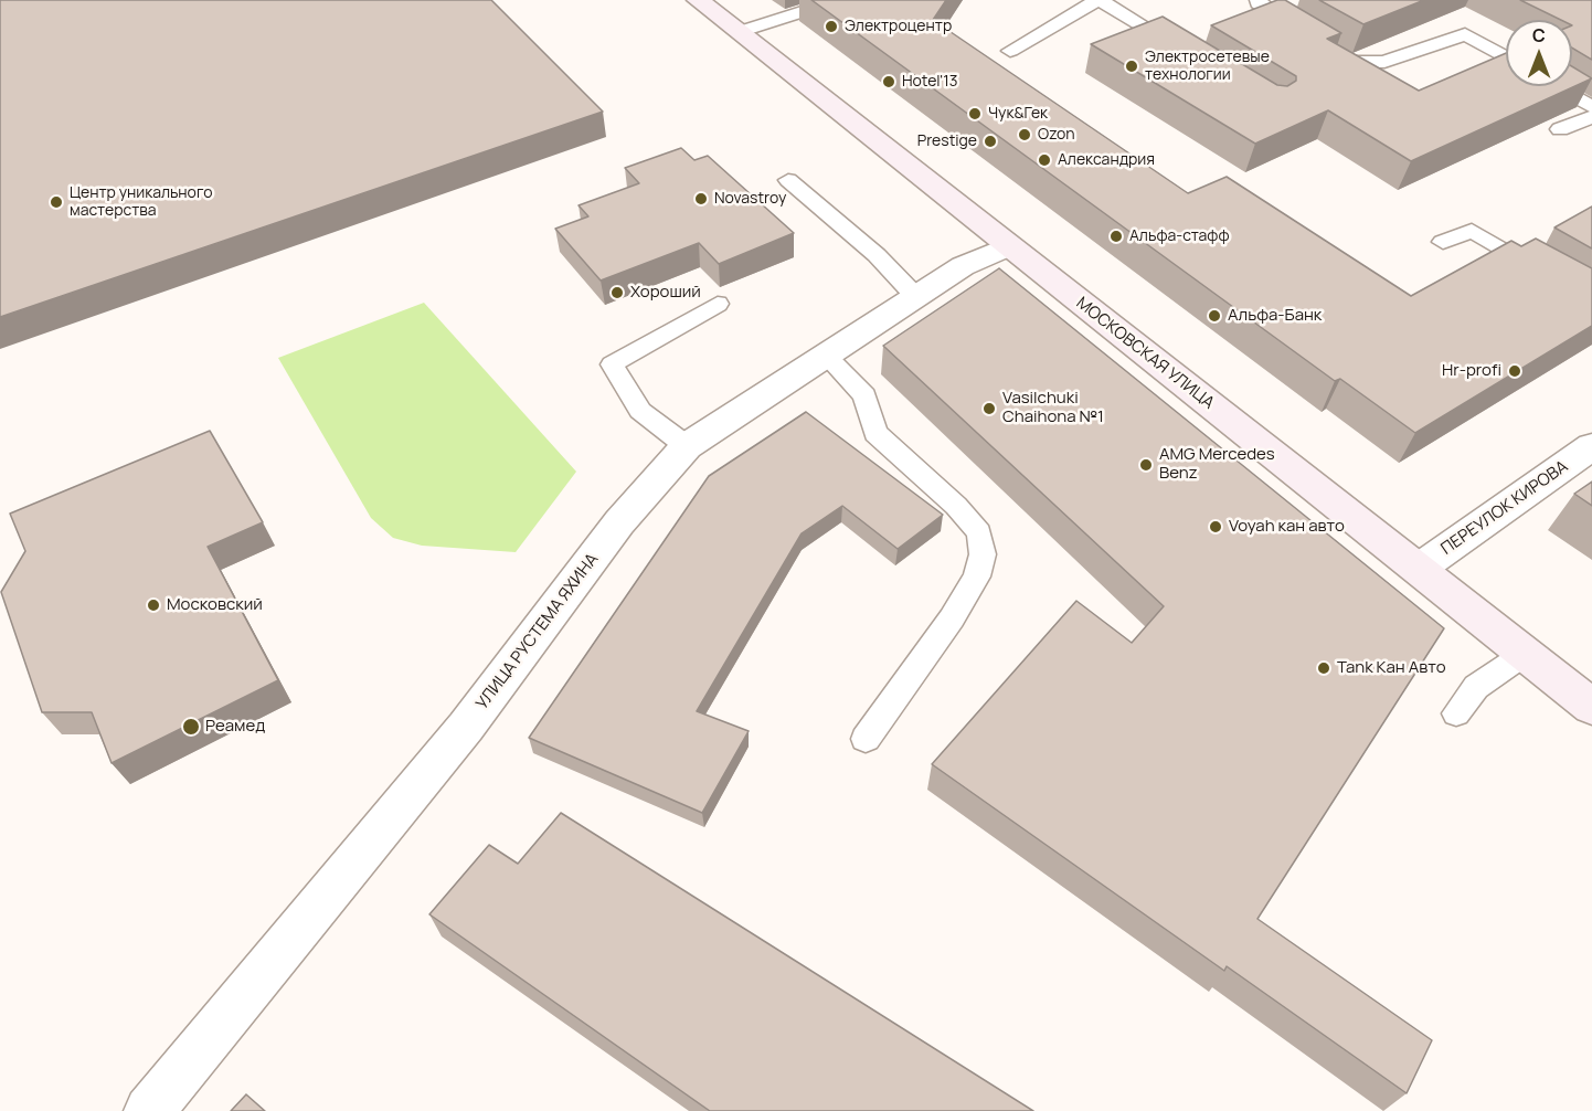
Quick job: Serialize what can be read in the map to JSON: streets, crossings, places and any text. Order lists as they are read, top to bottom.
{
  "streets": {
    "street": ["МОСКОВСКАЯ УЛИЦА", "ПЕРЕУЛОК КИРОВА", "УЛИЦА РУСТЕМА ЯХИНА"]
  },
  "crossings": [
    ["МОСКОВСКАЯ УЛИЦА", "ПЕРЕУЛОК КИРОВА"],
    ["МОСКОВСКАЯ УЛИЦА", "УЛИЦА РУСТЕМА ЯХИНА"]
  ],
  "places": [
    "Электроцентр",
    "Электросетевые технологии",
    "Hotel'13",
    "Чук&Гек",
    "Ozon",
    "Prestige",
    "Александрия",
    "Novastroy",
    "Центр уникального мастерства",
    "Альфа-стафф",
    "Хороший",
    "Альфа-Банк",
    "Hr-profi",
    "Vasilchuki Chaihona №1",
    "AMG Mercedes Benz",
    "Voyah кан авто",
    "Московский",
    "Tank Кан Авто",
    "Реамед"
  ],
  "north": "top"
}
